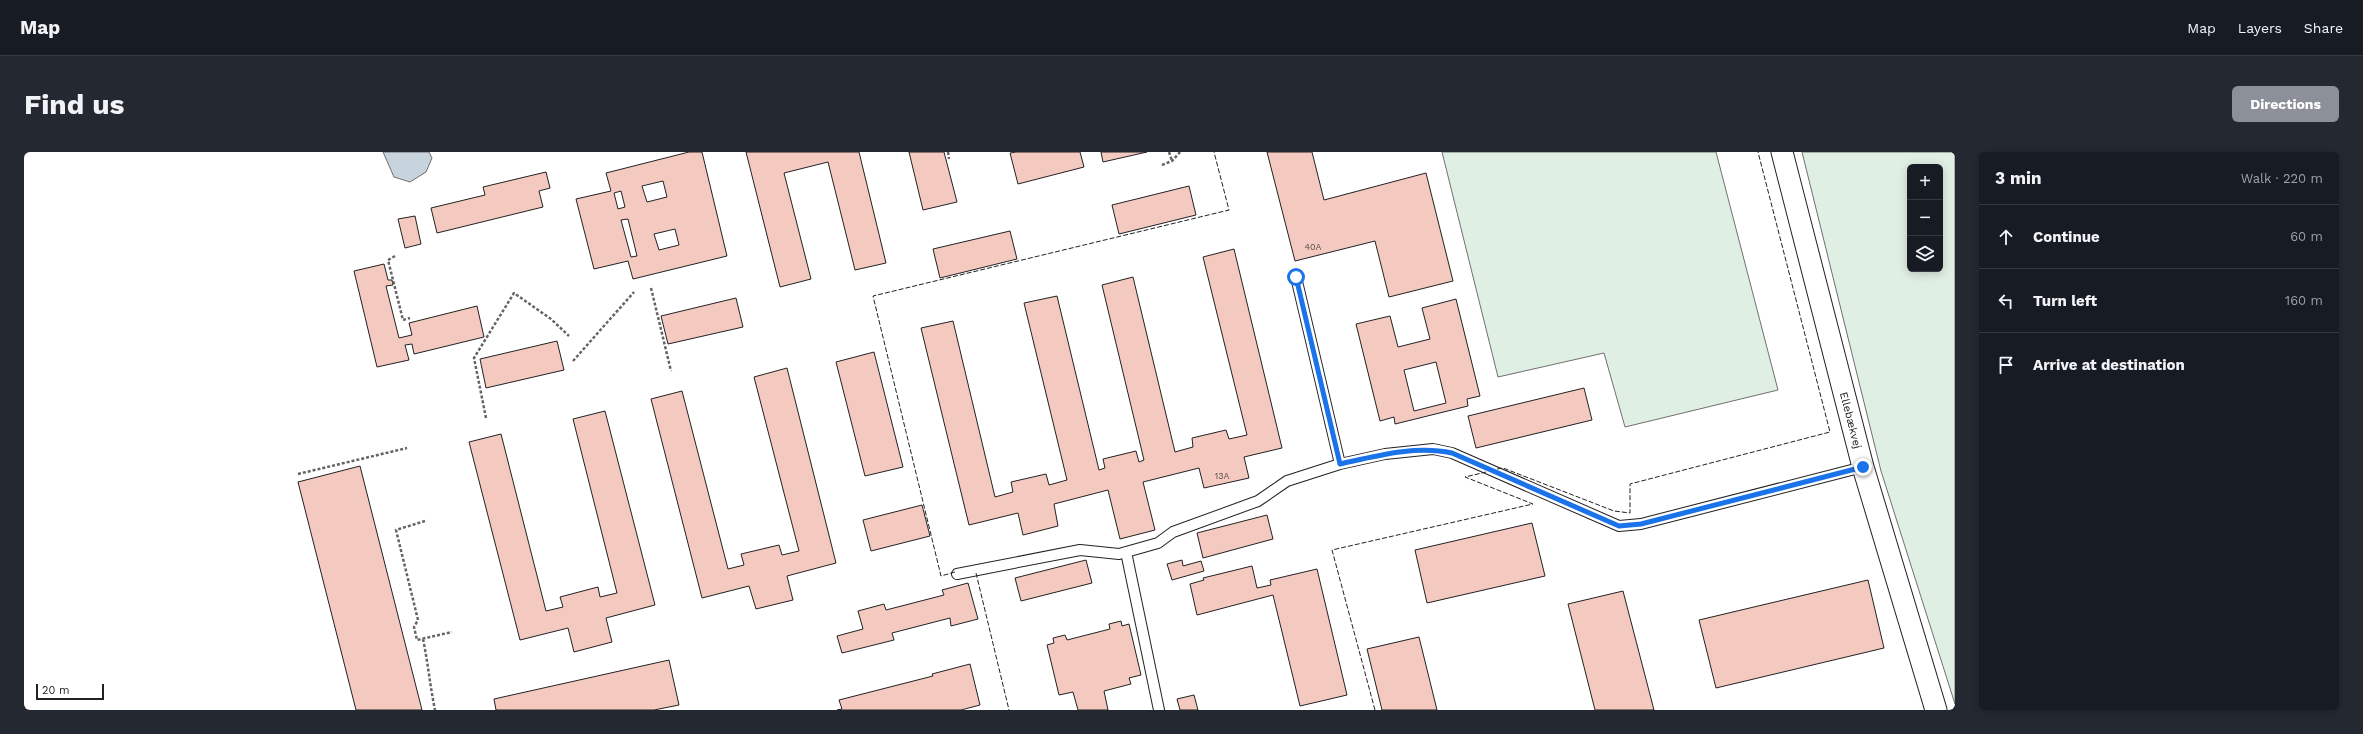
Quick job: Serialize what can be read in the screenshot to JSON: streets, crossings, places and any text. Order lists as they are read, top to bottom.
{
  "streets": {
    "street": ["Ellebækvej"]
  },
  "house_numbers": ["40A", "13A"],
  "scale_bar": "20 m",
  "page": {
    "header": "Map",
    "nav": ["Map", "Layers", "Share"],
    "buttons": "Directions",
    "title": "Find us",
    "heading": ["3 min", "Walk · 220 m"],
    "map_buttons": ["+", "−"],
    "list": [
      ["Continue", "60 m"],
      ["Turn left", "160 m"],
      "Arrive at destination"
    ],
    "scale": "20 m"
  }
}
